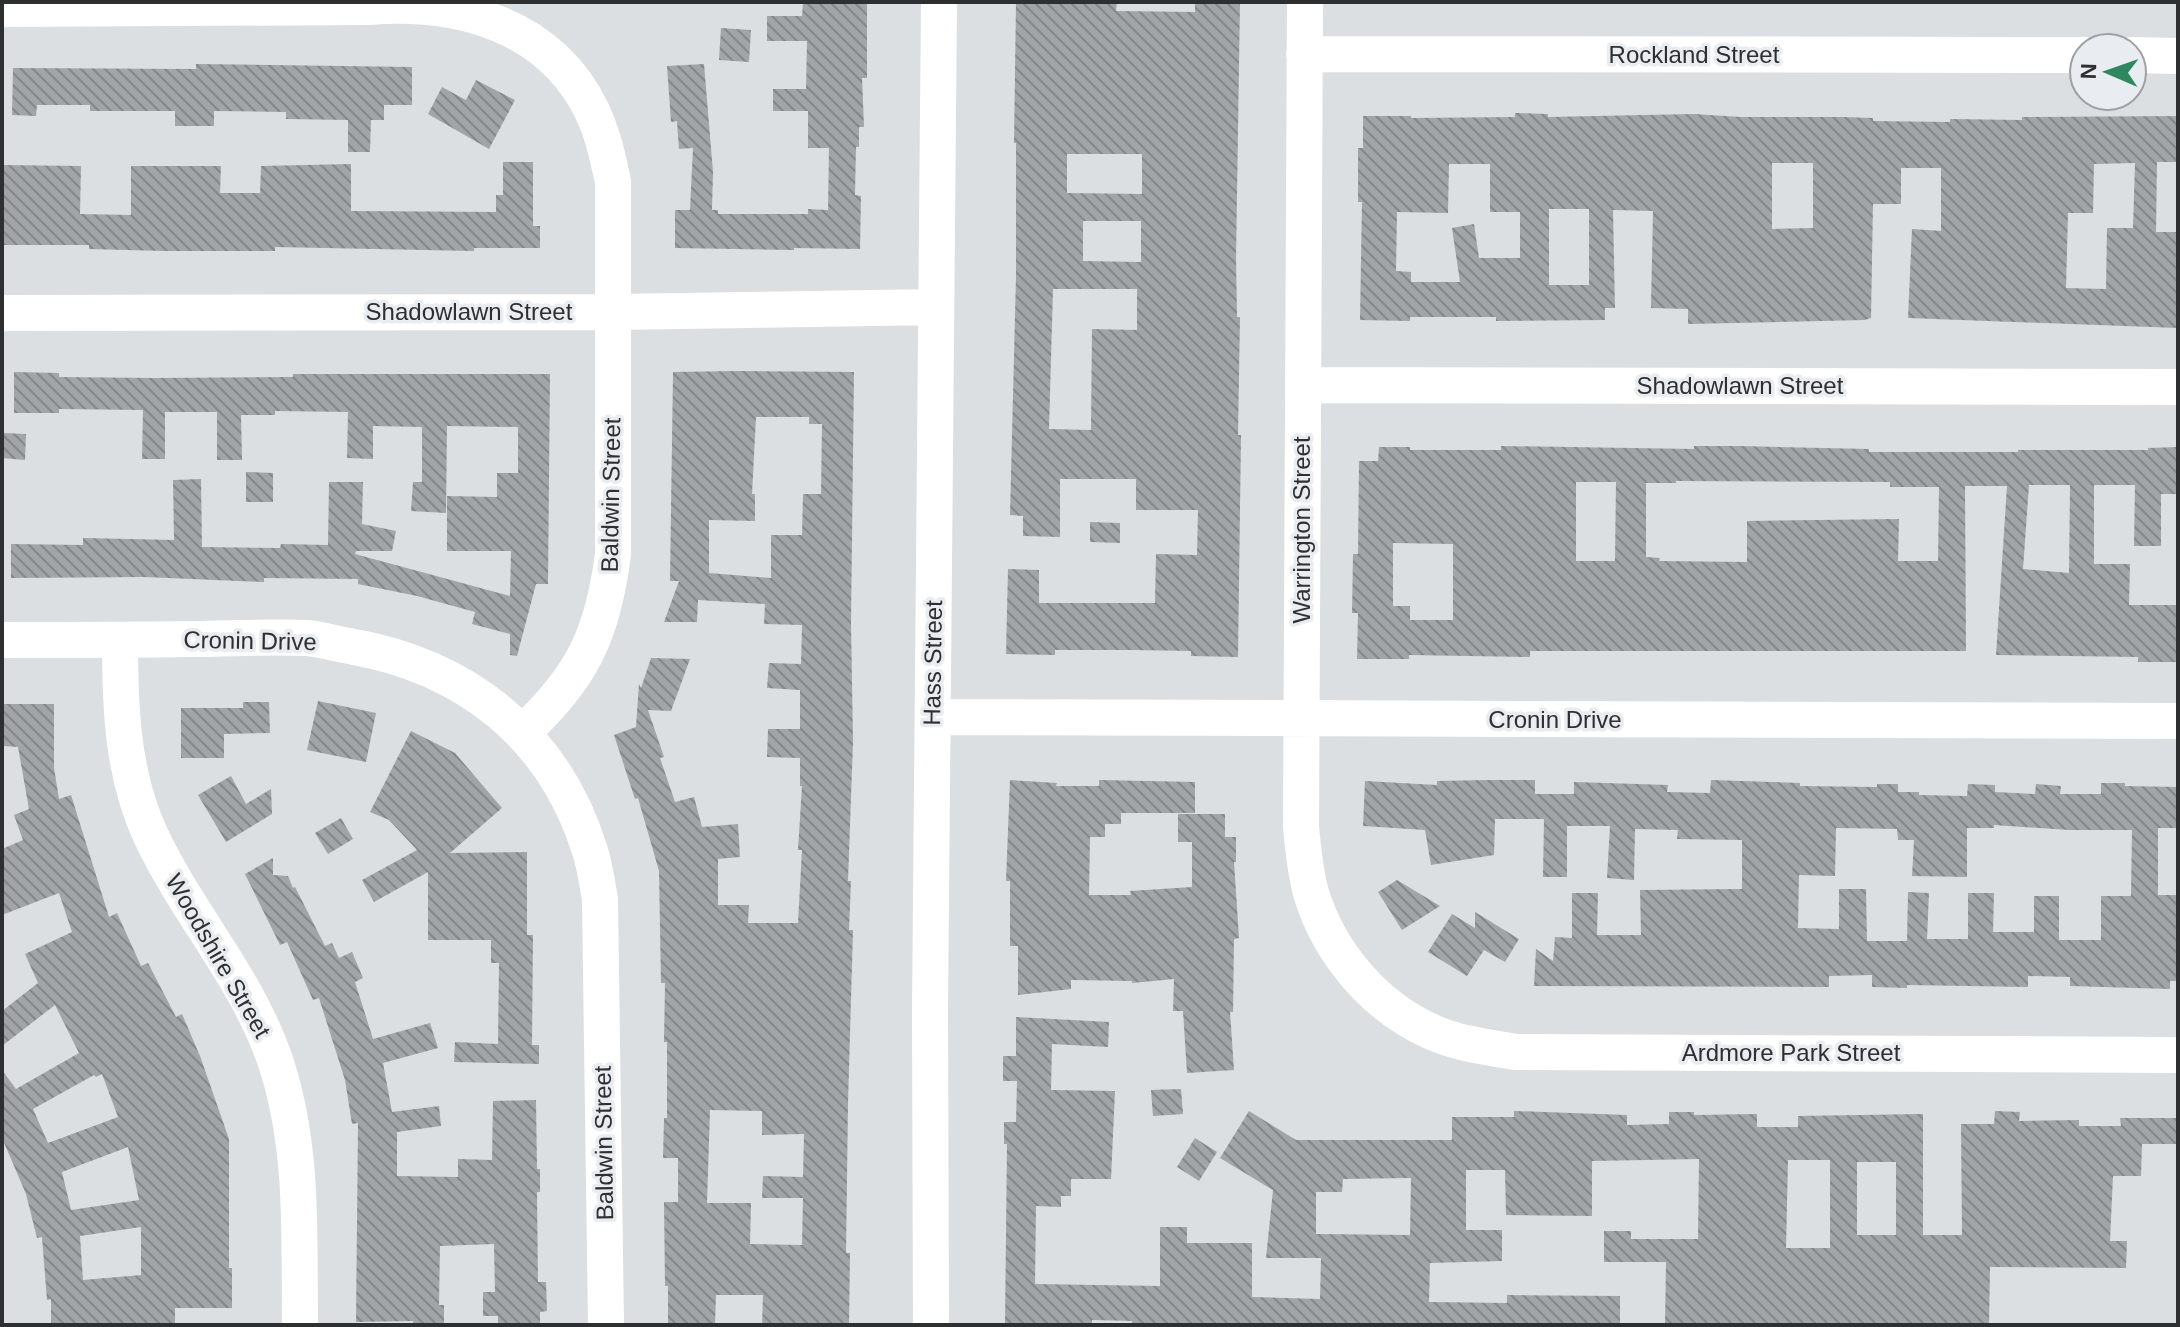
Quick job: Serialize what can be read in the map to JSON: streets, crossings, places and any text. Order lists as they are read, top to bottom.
{
  "streets": {
    "street": [
      "Rockland Street",
      "Shadowlawn Street",
      "Baldwin Street",
      "Warrington Street",
      "Cronin Drive",
      "Hass Street",
      "Woodshire Street",
      "Ardmore Park Street"
    ]
  },
  "crossings": [
    ["Rockland Street", "Warrington Street"],
    ["Shadowlawn Street", "Baldwin Street"],
    ["Shadowlawn Street", "Warrington Street"],
    ["Shadowlawn Street", "Hass Street"],
    ["Baldwin Street", "Cronin Drive"],
    ["Warrington Street", "Cronin Drive"],
    ["Warrington Street", "Ardmore Park Street"],
    ["Cronin Drive", "Hass Street"],
    ["Cronin Drive", "Woodshire Street"]
  ],
  "north": "left"
}
